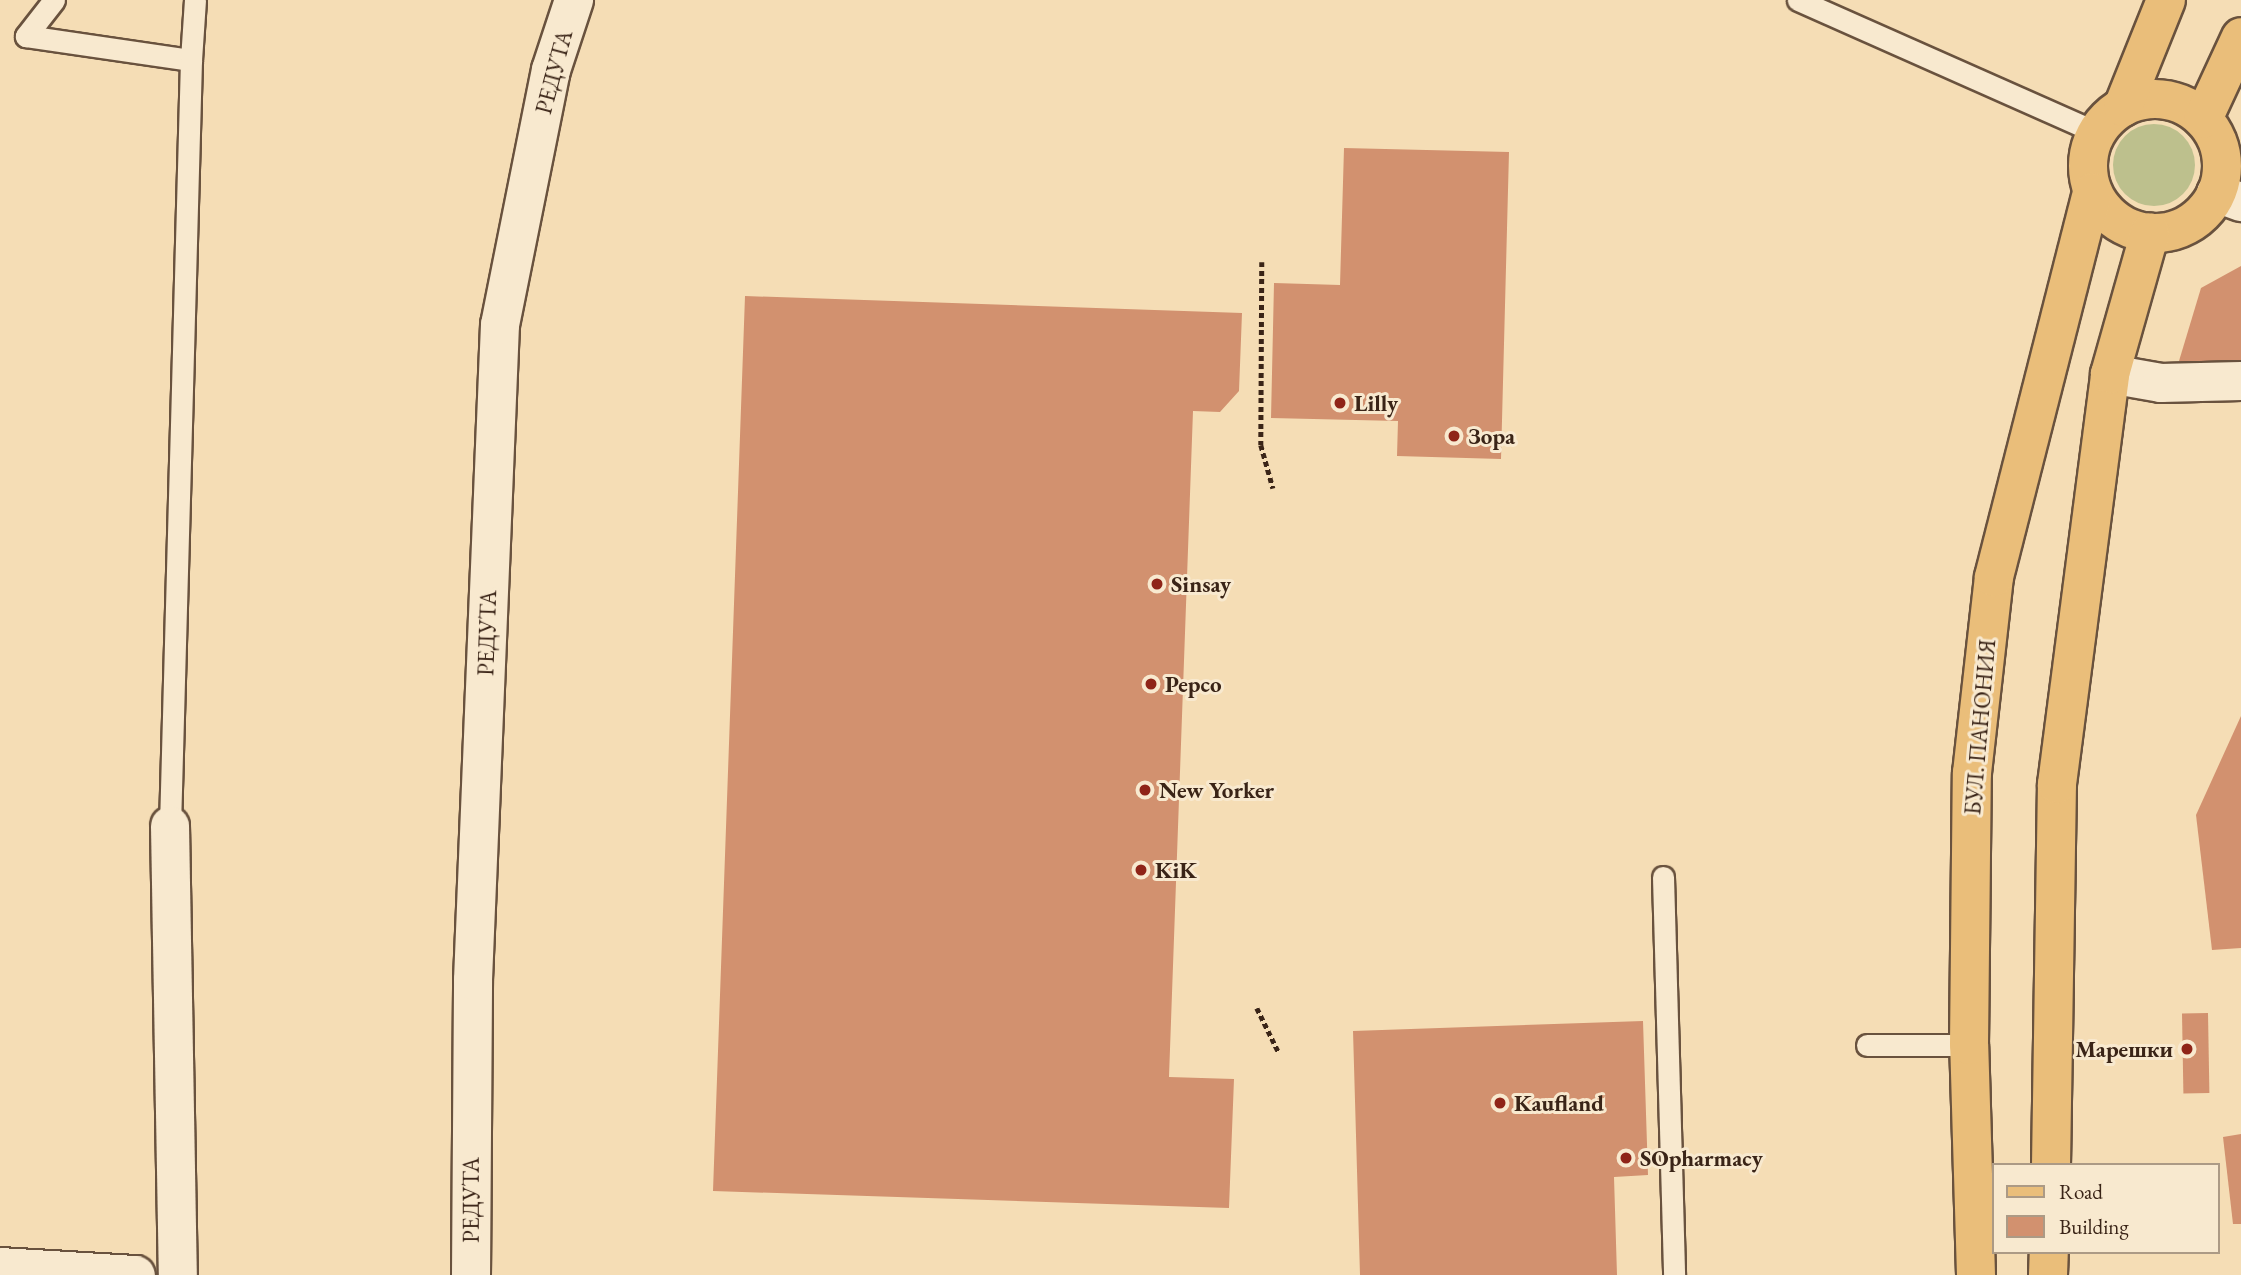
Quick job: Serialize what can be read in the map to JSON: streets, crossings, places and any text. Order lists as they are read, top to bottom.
{
  "streets": {
    "main road": ["БУЛ. ПАНОНИЯ"],
    "street": ["РЕДУТА"]
  },
  "places": [
    "Lilly",
    "Зора",
    "Sinsay",
    "Pepco",
    "New Yorker",
    "KiK",
    "Марешки",
    "Kaufland",
    "SOpharmacy"
  ],
  "legend": ["Road", "Building"]
}
